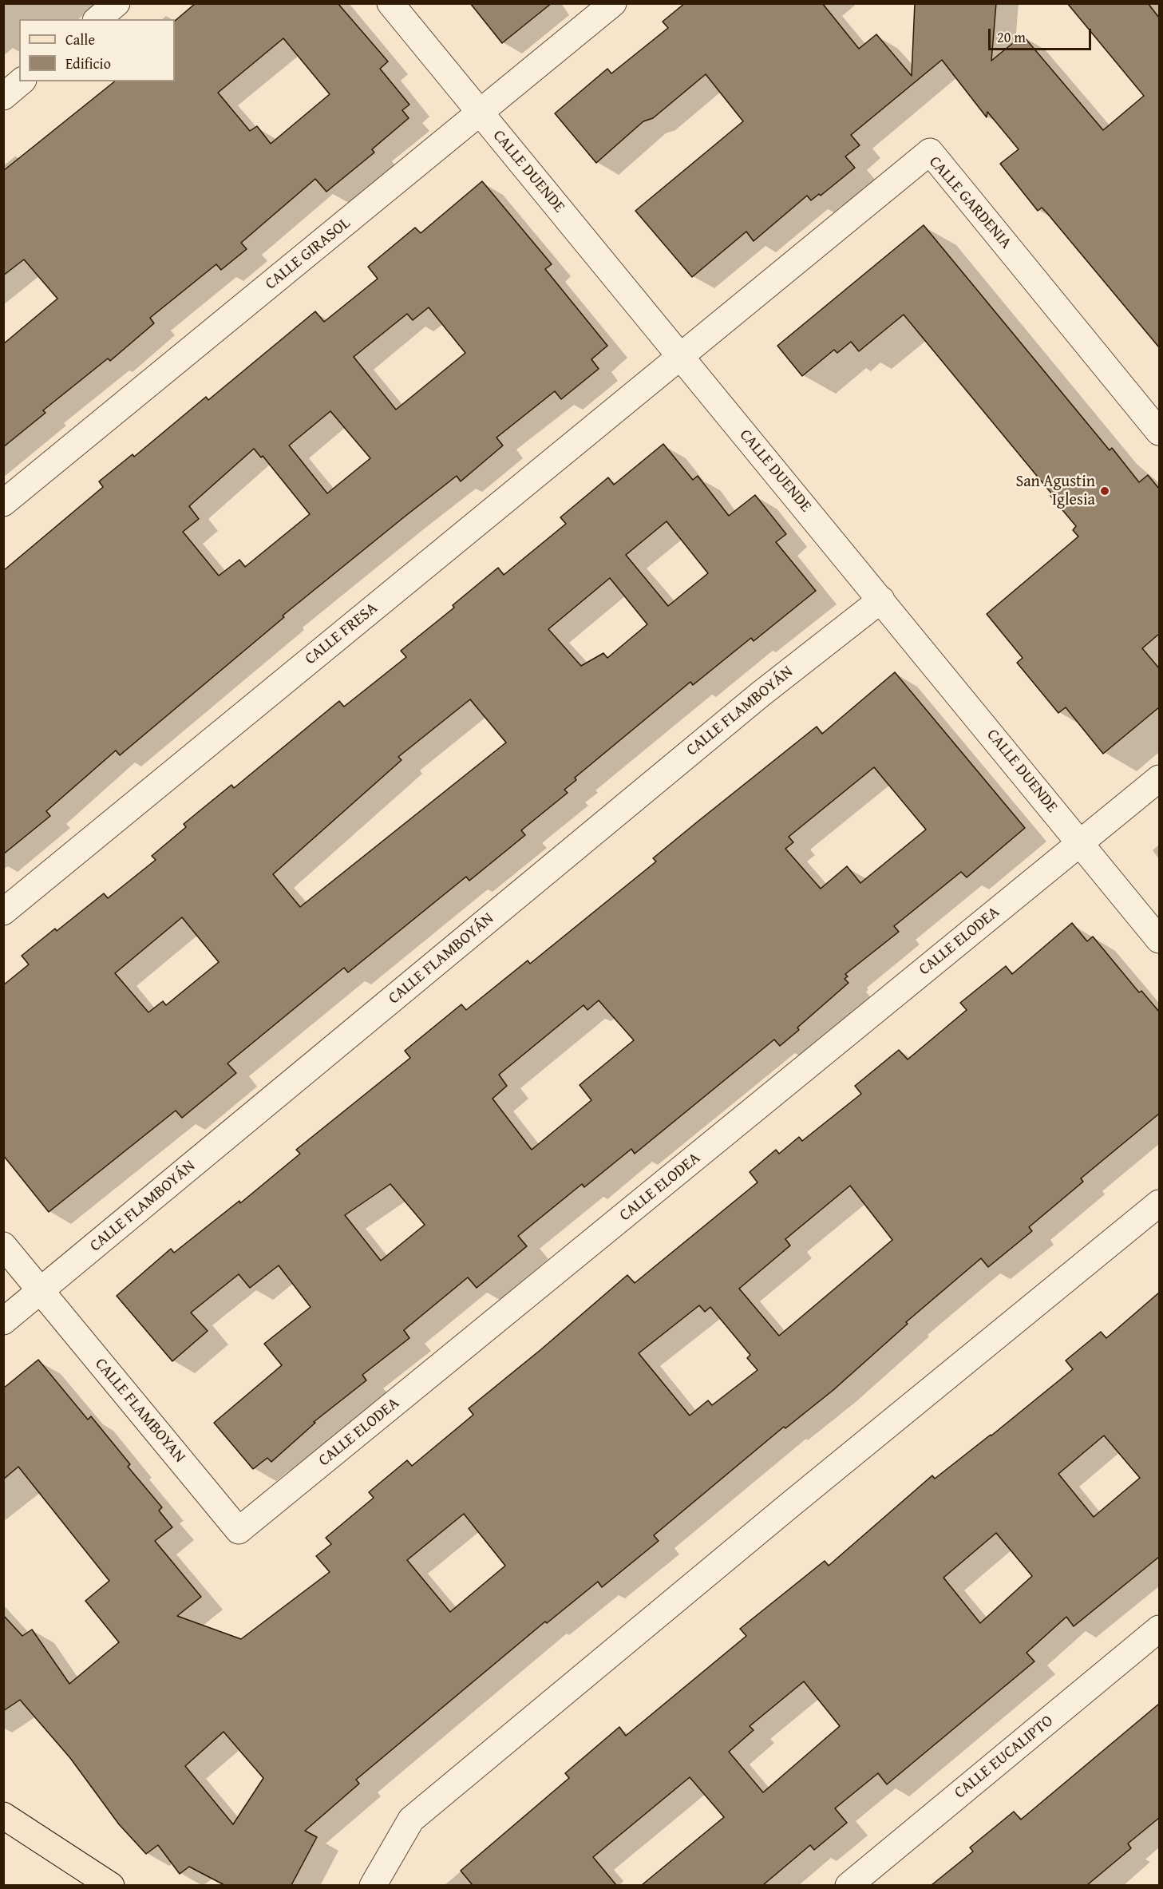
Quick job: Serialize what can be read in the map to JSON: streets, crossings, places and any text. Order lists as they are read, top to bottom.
{
  "streets": {
    "street": [
      "CALLE DUENDE",
      "CALLE GARDENIA",
      "CALLE GIRASOL",
      "CALLE FRESA",
      "CALLE FLAMBOYÁN",
      "CALLE ELODEA",
      "CALLE FLAMBOYAN",
      "CALLE EUCALIPTO"
    ]
  },
  "crossings": [
    ["CALLE DUENDE", "CALLE GARDENIA"],
    ["CALLE DUENDE", "CALLE GIRASOL"],
    ["CALLE DUENDE", "CALLE FRESA"],
    ["CALLE DUENDE", "CALLE FLAMBOYÁN"],
    ["CALLE DUENDE", "CALLE ELODEA"],
    ["CALLE GARDENIA", "CALLE FRESA"],
    ["CALLE FLAMBOYÁN", "CALLE FLAMBOYAN"],
    ["CALLE ELODEA", "CALLE FLAMBOYAN"]
  ],
  "places": ["San Agustin Iglesia"],
  "legend": ["Calle", "Edificio"],
  "scale_bar": "20 m"
}
